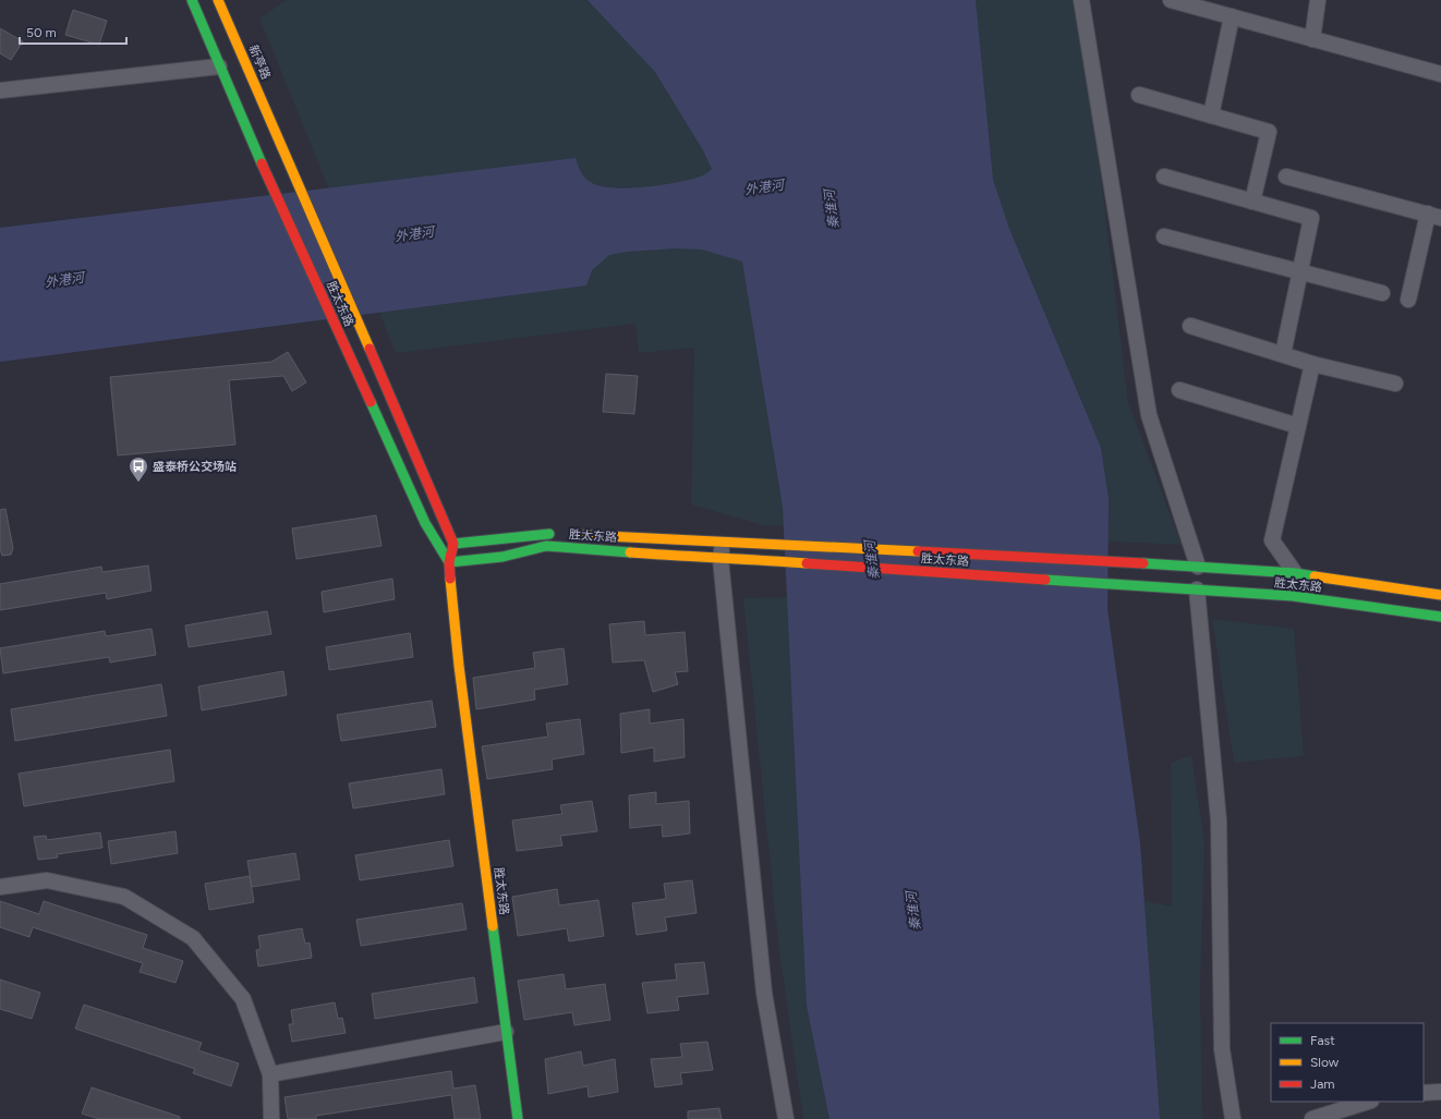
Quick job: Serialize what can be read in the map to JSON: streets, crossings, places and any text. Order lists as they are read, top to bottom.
{
  "streets": {
    "main road": ["新亭路", "胜太东路"]
  },
  "crossings": [
    ["新亭路", "胜太东路"]
  ],
  "water": ["外港河", "秦淮河"],
  "places": {
    "bus stop": ["盛泰桥公交场站"]
  },
  "legend": ["Fast", "Slow", "Jam"],
  "scale_bar": "50 m"
}
